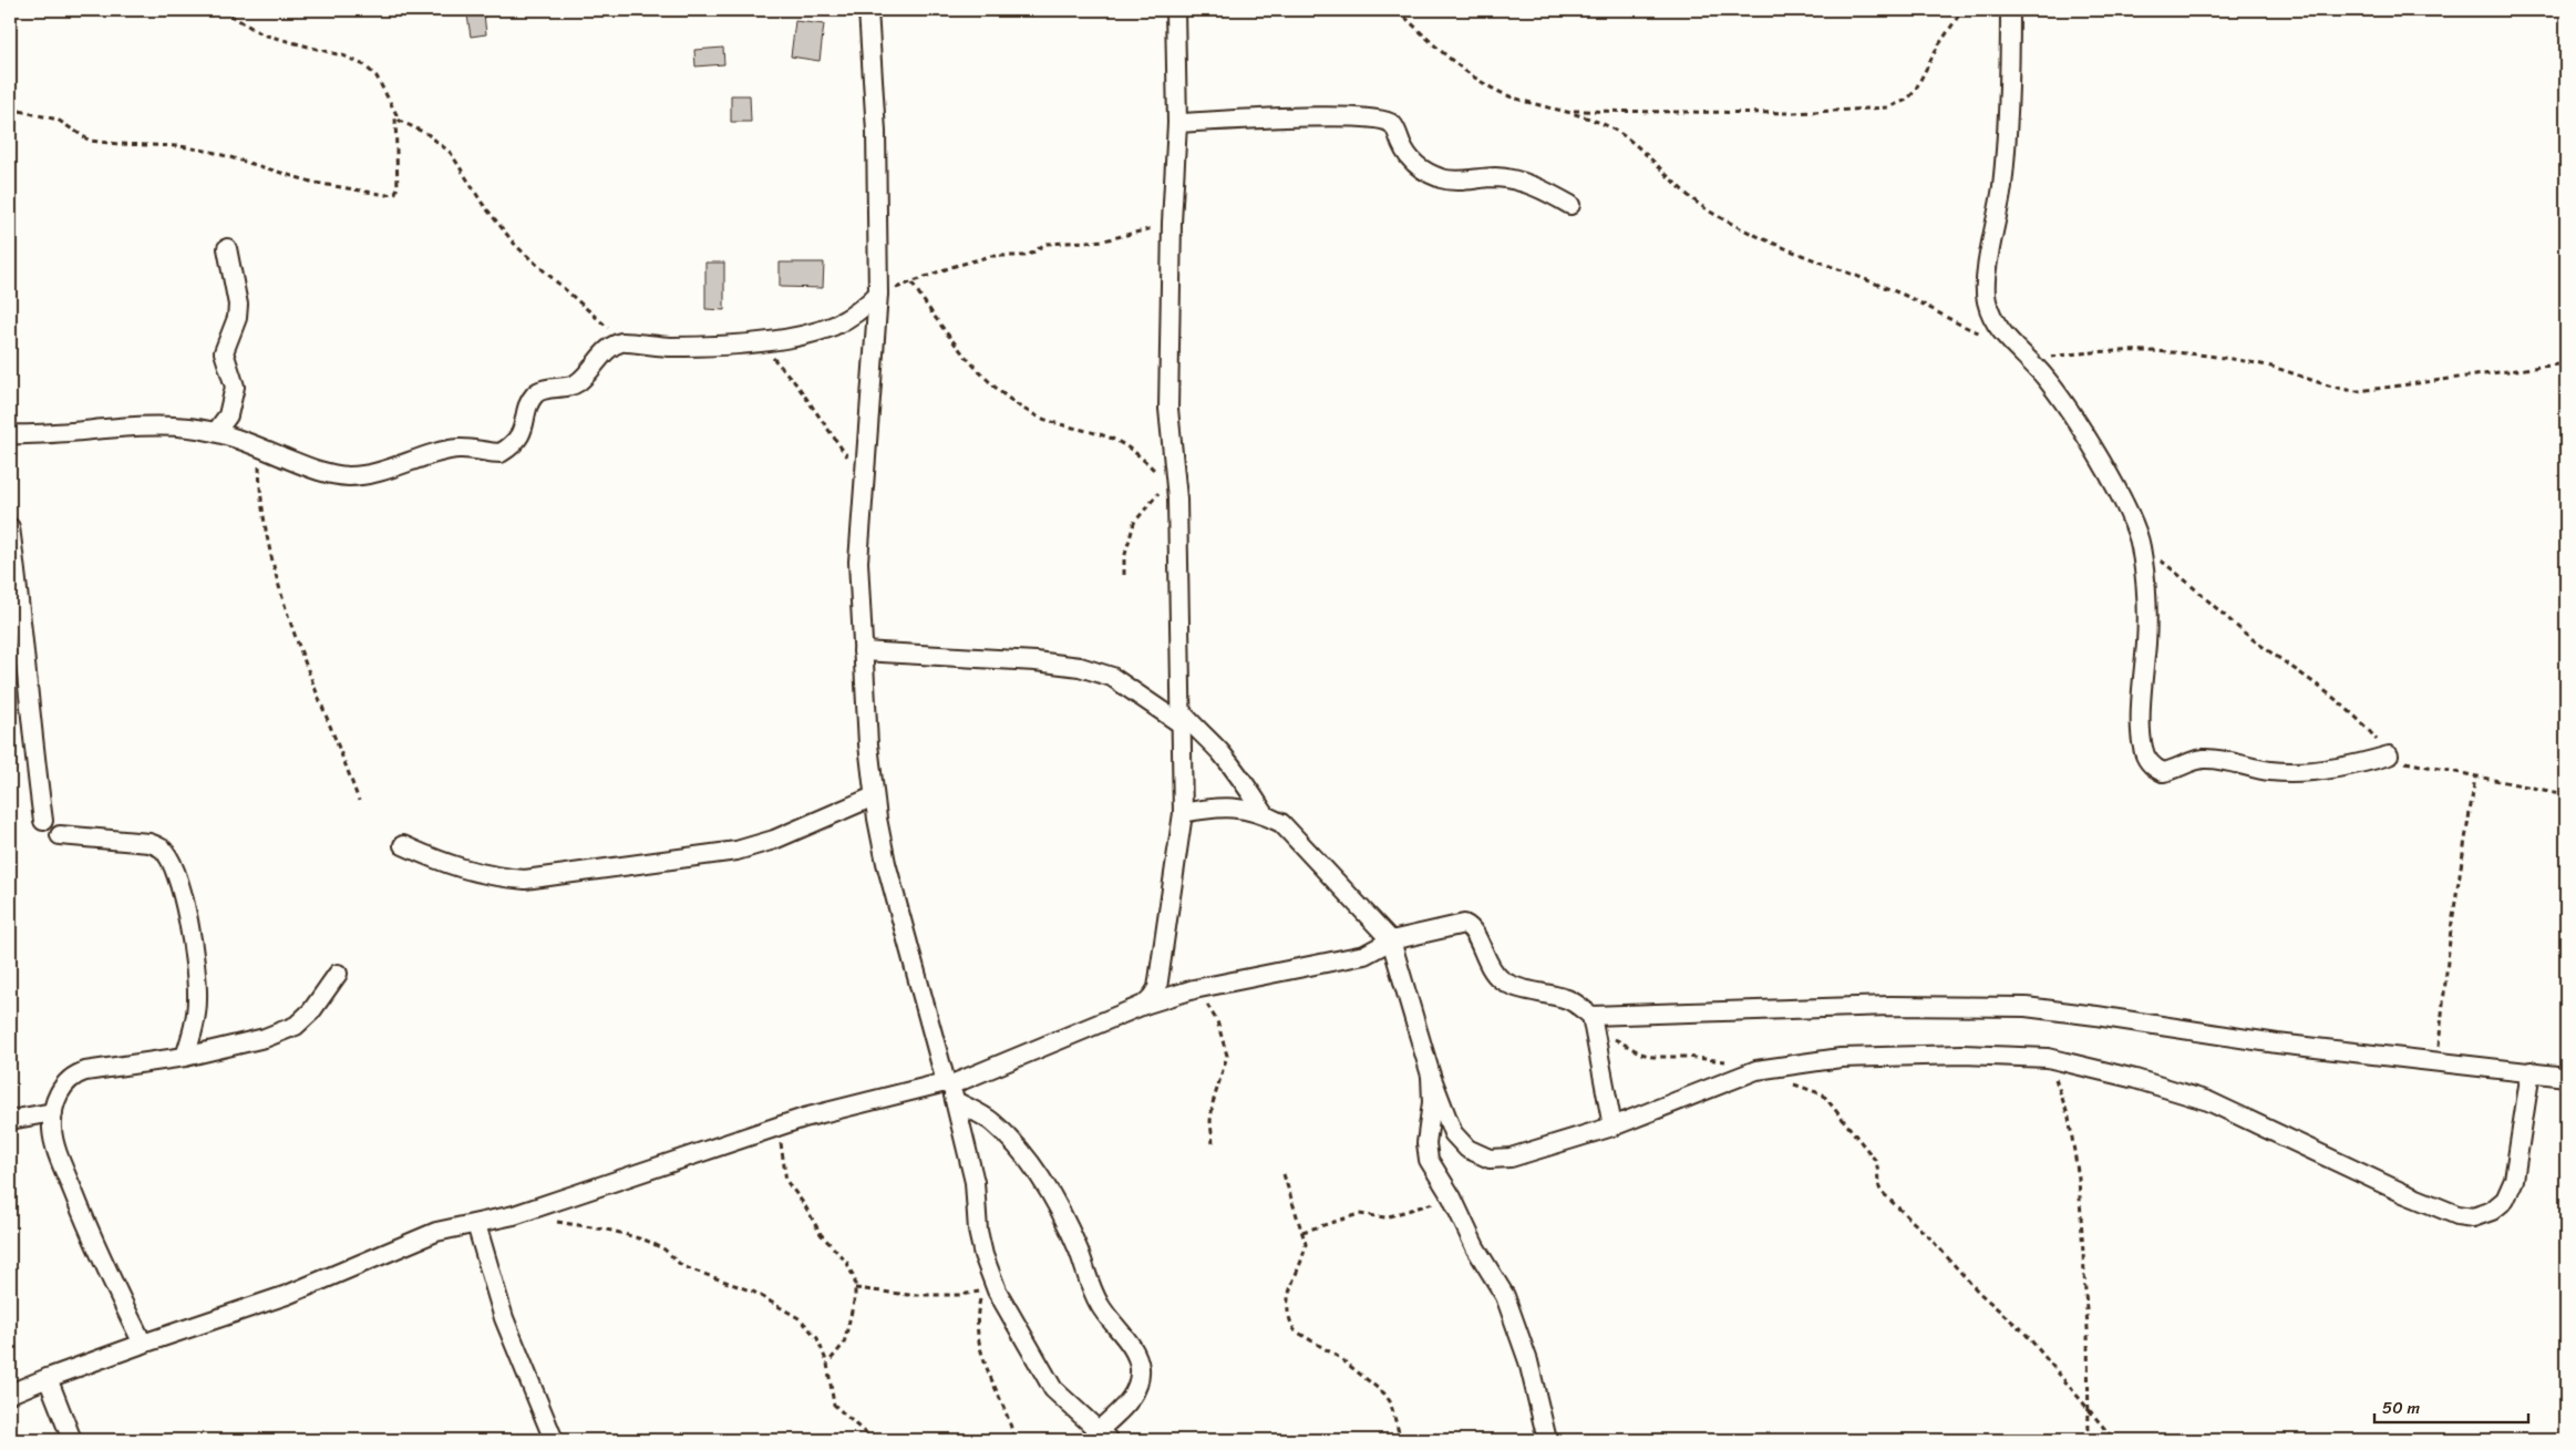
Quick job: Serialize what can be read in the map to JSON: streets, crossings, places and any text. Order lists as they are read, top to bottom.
{
  "scale_bar": "50 m"
}
